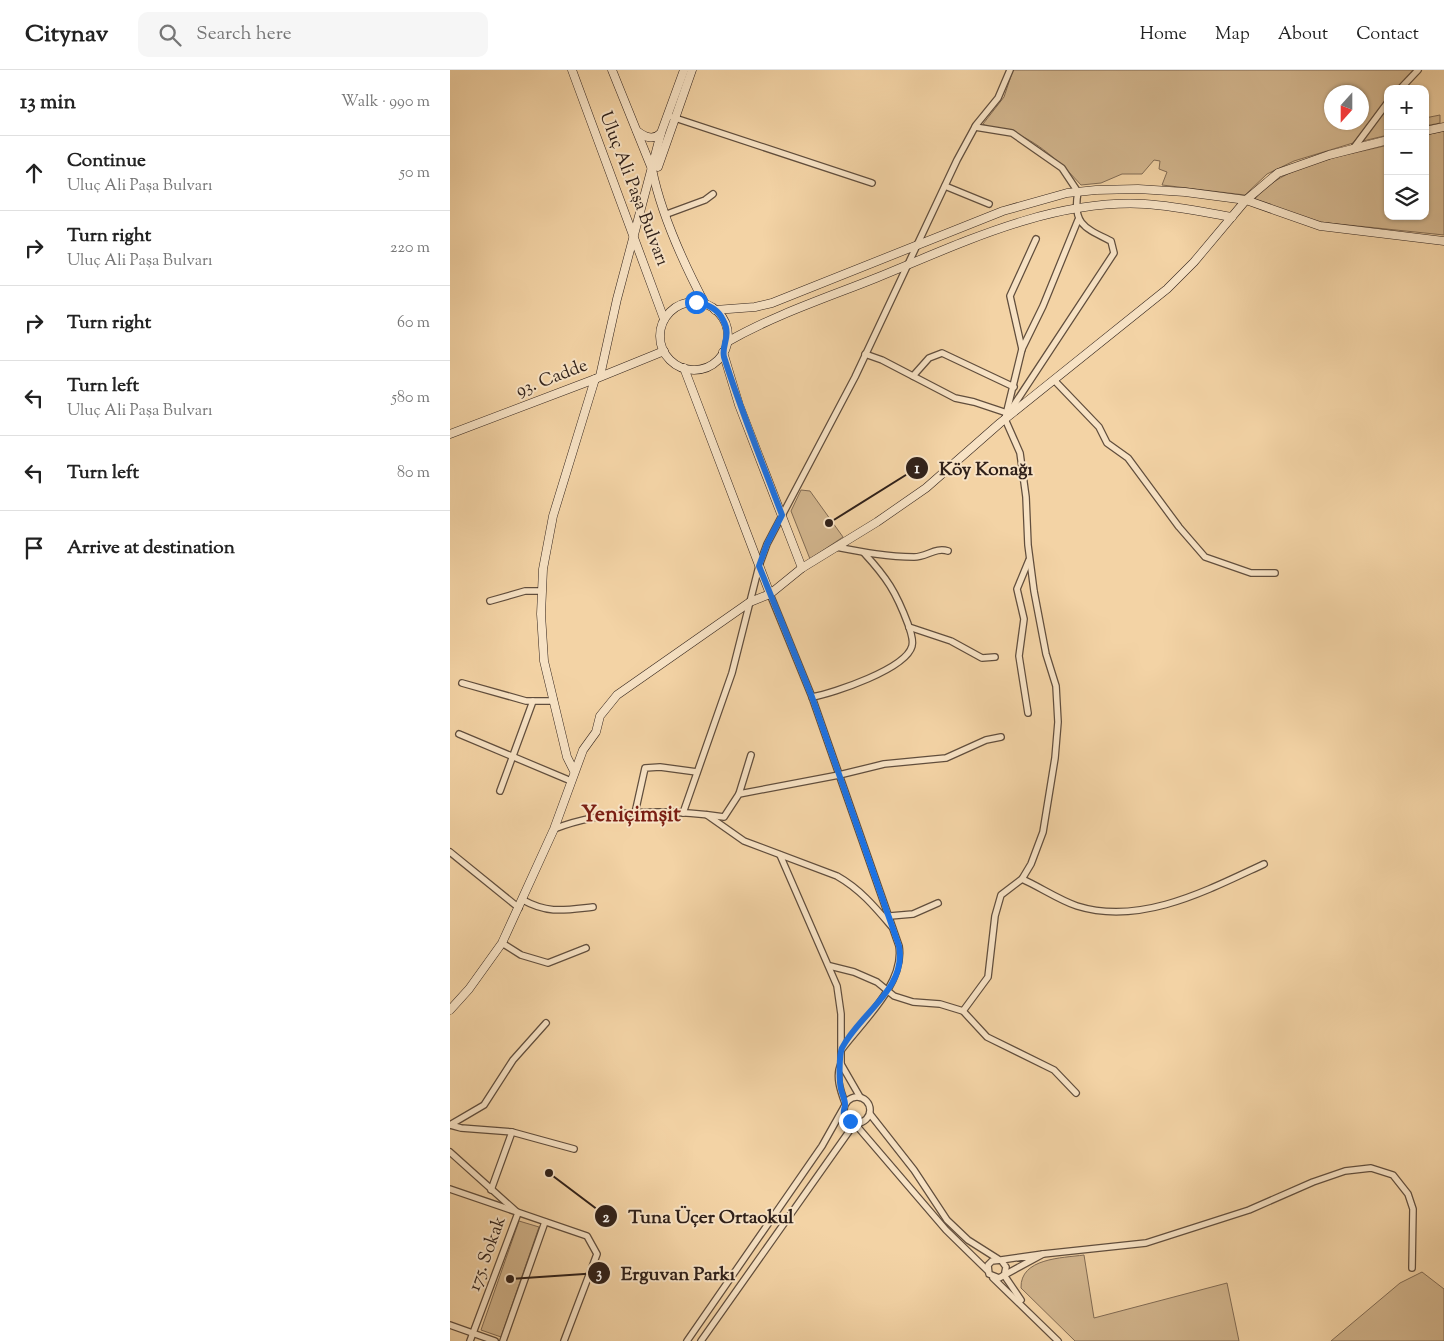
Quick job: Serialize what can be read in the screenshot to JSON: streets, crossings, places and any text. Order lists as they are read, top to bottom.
{
  "streets": {
    "street": ["Uluç Ali Paşa Bulvarı", "93. Cadde", "175. Sokak"]
  },
  "crossings": [
    ["Uluç Ali Paşa Bulvarı", "93. Cadde"]
  ],
  "districts": ["Yeniçimşit"],
  "places": ["Köy Konağı", "Tuna Üçer Ortaokul", "Erguvan Parkı"],
  "north": "bottom",
  "page": {
    "header": "Citynav",
    "search": "Search here",
    "nav": [
      "Home",
      "Map",
      "About",
      "Contact"
    ],
    "heading": ["13 min", "Walk · 990 m"],
    "map_buttons": ["+", "−"],
    "list": [
      ["Continue", "Uluç Ali Paşa Bulvarı", "50 m"],
      ["Turn right", "Uluç Ali Paşa Bulvarı", "220 m"],
      ["Turn right", "60 m"],
      ["Turn left", "Uluç Ali Paşa Bulvarı", "580 m"],
      ["Turn left", "80 m"],
      "Arrive at destination"
    ]
  }
}
